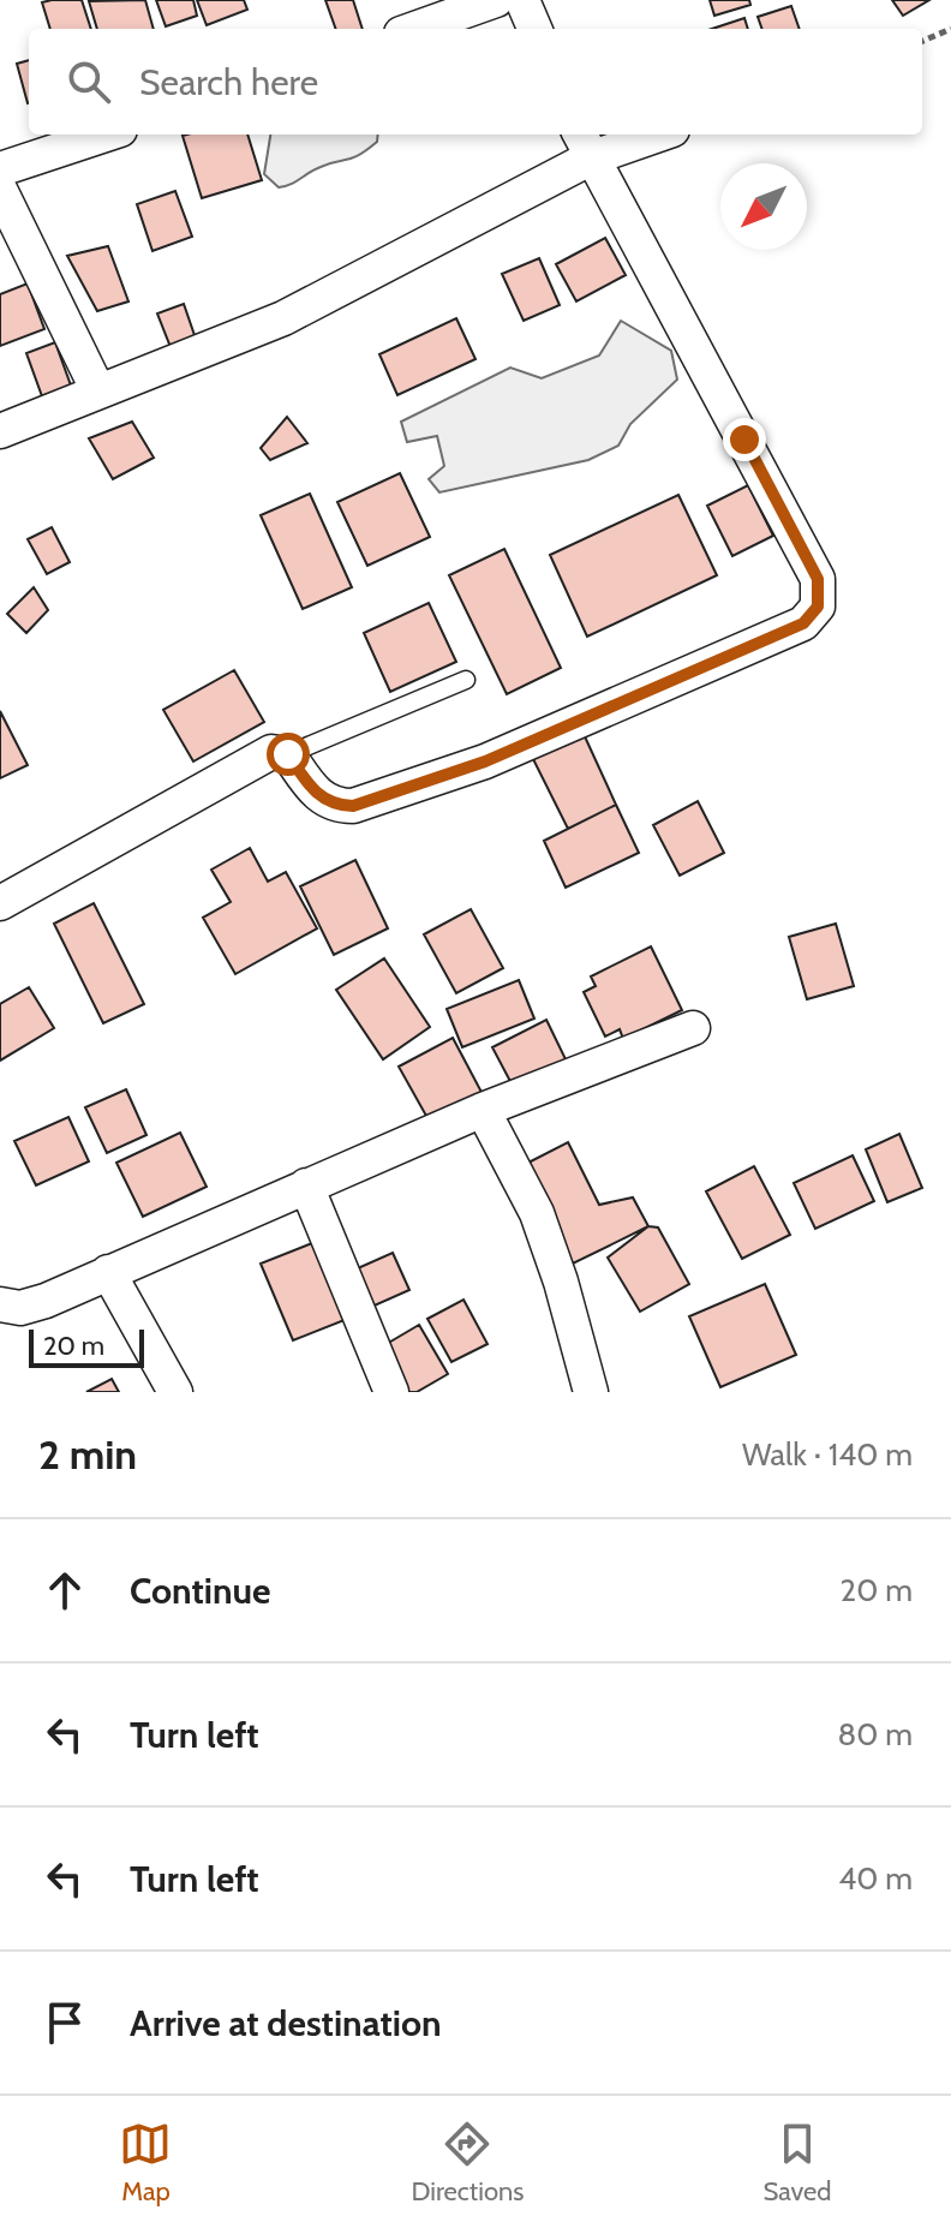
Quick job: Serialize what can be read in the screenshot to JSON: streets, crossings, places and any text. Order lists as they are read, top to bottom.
{
  "scale_bar": "20 m",
  "north": "bottom left",
  "page": {
    "search": "Search here",
    "scale": "20 m",
    "heading": ["2 min", "Walk · 140 m"],
    "list": [
      ["Continue", "20 m"],
      ["Turn left", "80 m"],
      ["Turn left", "40 m"],
      "Arrive at destination"
    ],
    "nav": ["Map", "Directions", "Saved"]
  }
}
